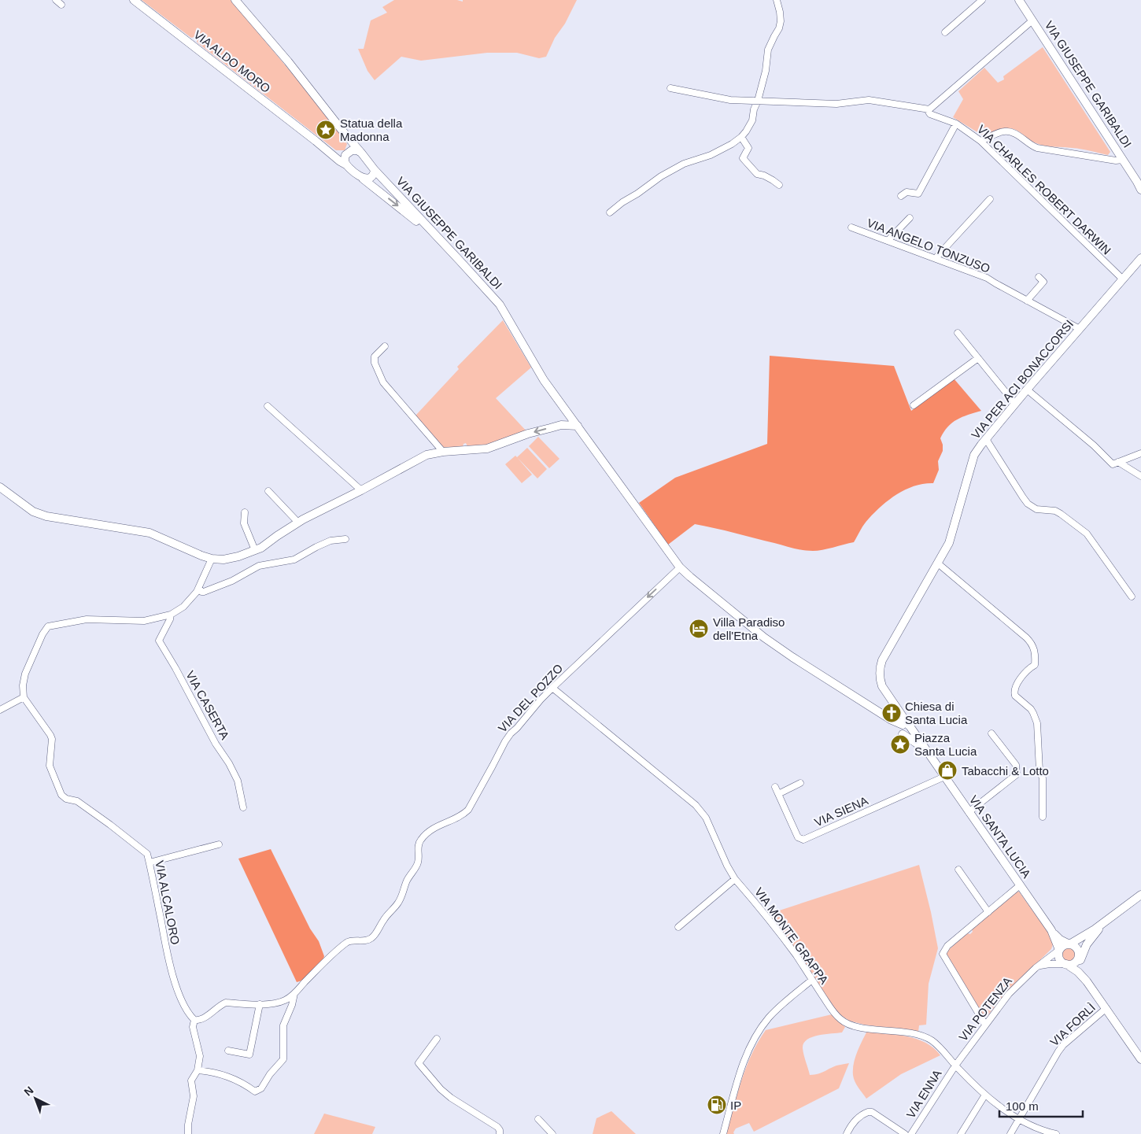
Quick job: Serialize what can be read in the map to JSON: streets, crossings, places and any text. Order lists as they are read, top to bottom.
{
  "streets": {
    "main road": [
      "VIA ALDO MORO",
      "VIA GIUSEPPE GARIBALDI",
      "VIA PER ACI BONACCORSI",
      "VIA SANTA LUCIA"
    ],
    "street": [
      "VIA CHARLES ROBERT DARWIN",
      "VIA ANGELO TONZUSO",
      "VIA DEL POZZO",
      "VIA CASERTA",
      "VIA SIENA",
      "VIA ALCALORO",
      "VIA MONTE GRAPPA",
      "VIA POTENZA",
      "VIA FORLÌ",
      "VIA ENNA"
    ]
  },
  "crossings": [
    ["VIA ALDO MORO", "VIA GIUSEPPE GARIBALDI"],
    ["VIA GIUSEPPE GARIBALDI", "VIA PER ACI BONACCORSI"],
    ["VIA GIUSEPPE GARIBALDI", "VIA DEL POZZO"],
    ["VIA GIUSEPPE GARIBALDI", "VIA SANTA LUCIA"],
    ["VIA CHARLES ROBERT DARWIN", "VIA PER ACI BONACCORSI"],
    ["VIA ANGELO TONZUSO", "VIA PER ACI BONACCORSI"],
    ["VIA PER ACI BONACCORSI", "VIA SANTA LUCIA"],
    ["VIA DEL POZZO", "VIA ALCALORO"],
    ["VIA DEL POZZO", "VIA MONTE GRAPPA"],
    ["VIA SIENA", "VIA SANTA LUCIA"],
    ["VIA MONTE GRAPPA", "VIA POTENZA"],
    ["VIA MONTE GRAPPA", "VIA FORLÌ"],
    ["VIA MONTE GRAPPA", "VIA ENNA"],
    ["VIA POTENZA", "VIA ENNA"]
  ],
  "places": {
    "place": ["Statua della Madonna", "Piazza Santa Lucia"],
    "hotel": ["Villa Paradiso dell'Etna"],
    "church": ["Chiesa di Santa Lucia"],
    "shop": ["Tabacchi & Lotto"],
    "fuel station": ["IP"]
  },
  "scale_bar": "100 m",
  "north": "top left"
}
